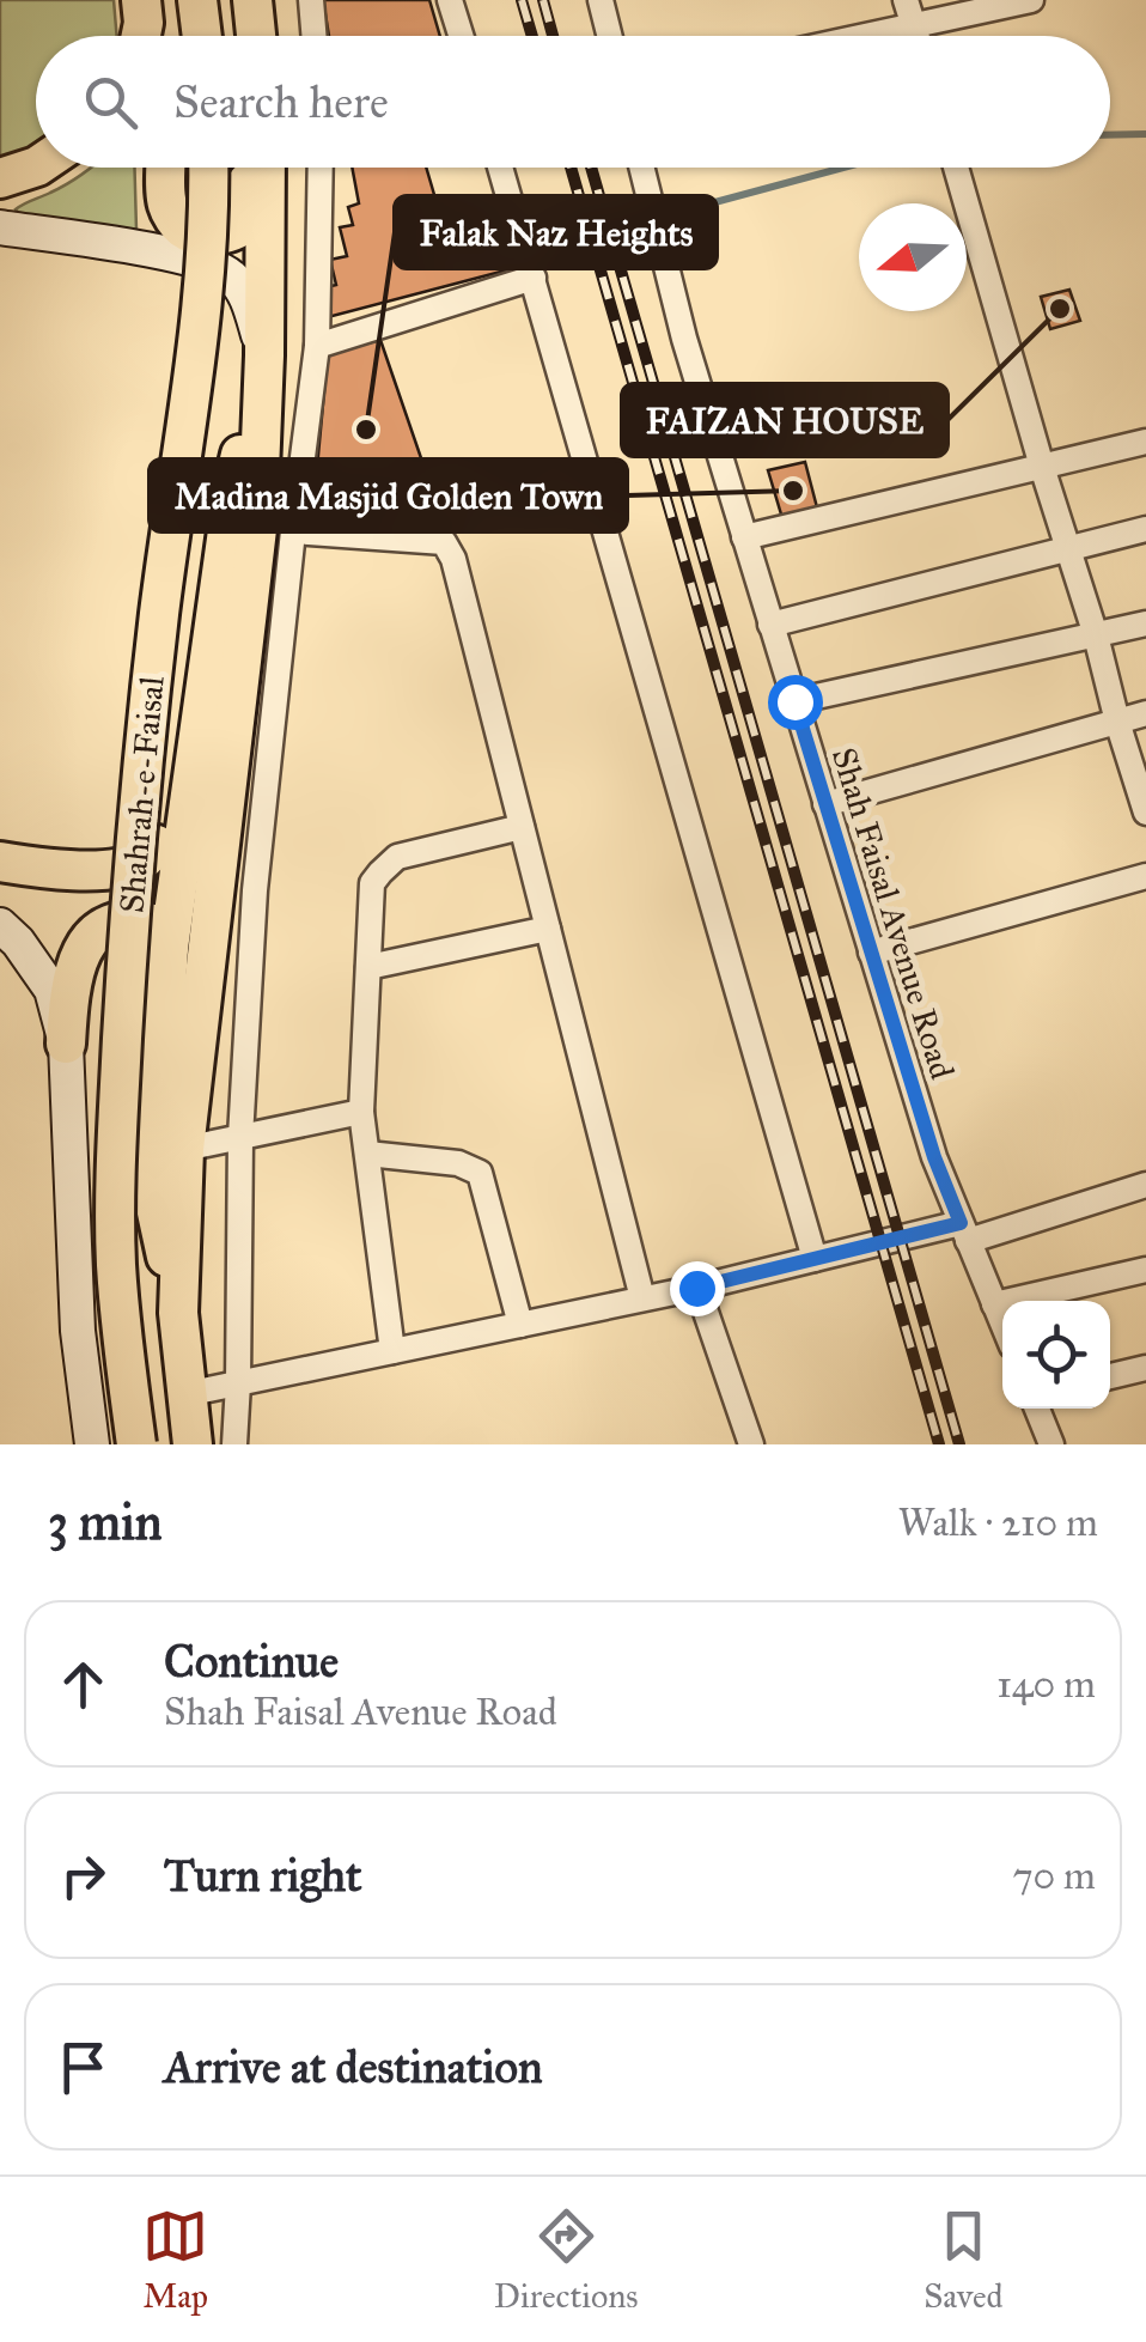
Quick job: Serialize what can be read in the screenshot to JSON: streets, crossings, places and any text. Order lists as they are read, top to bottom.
{
  "streets": {
    "highway": ["Shahrah-e-Faisal"],
    "street": ["Shah Faisal Avenue Road"]
  },
  "places": ["FAIZAN HOUSE", "Falak Naz Heights", "Madina Masjid Golden Town"],
  "north": "left",
  "page": {
    "search": "Search here",
    "heading": ["3 min", "Walk · 210 m"],
    "list": [
      ["Continue", "Shah Faisal Avenue Road", "140 m"],
      ["Turn right", "70 m"],
      "Arrive at destination"
    ],
    "nav": ["Map", "Directions", "Saved"]
  }
}
